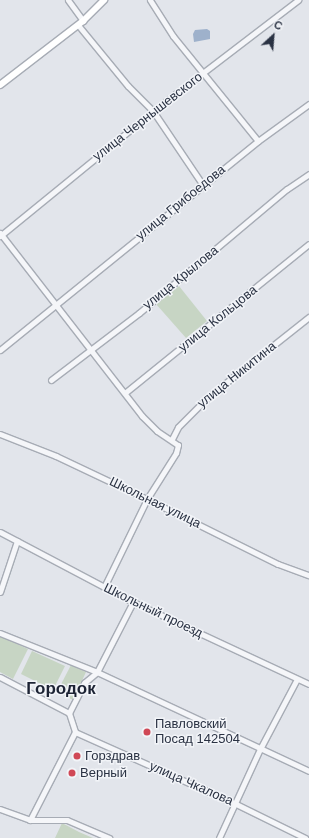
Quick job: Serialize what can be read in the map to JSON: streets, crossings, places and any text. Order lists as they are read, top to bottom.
{
  "streets": {
    "street": [
      "улица Чернышевского",
      "улица Грибоедова",
      "улица Крылова",
      "улица Кольцова",
      "улица Никитина",
      "Школьная улица",
      "Школьный проезд",
      "улица Чкалова"
    ]
  },
  "districts": ["Городок"],
  "places": ["Павловский Посад 142504", "Горздрав", "Верный"],
  "north": "top right"
}
